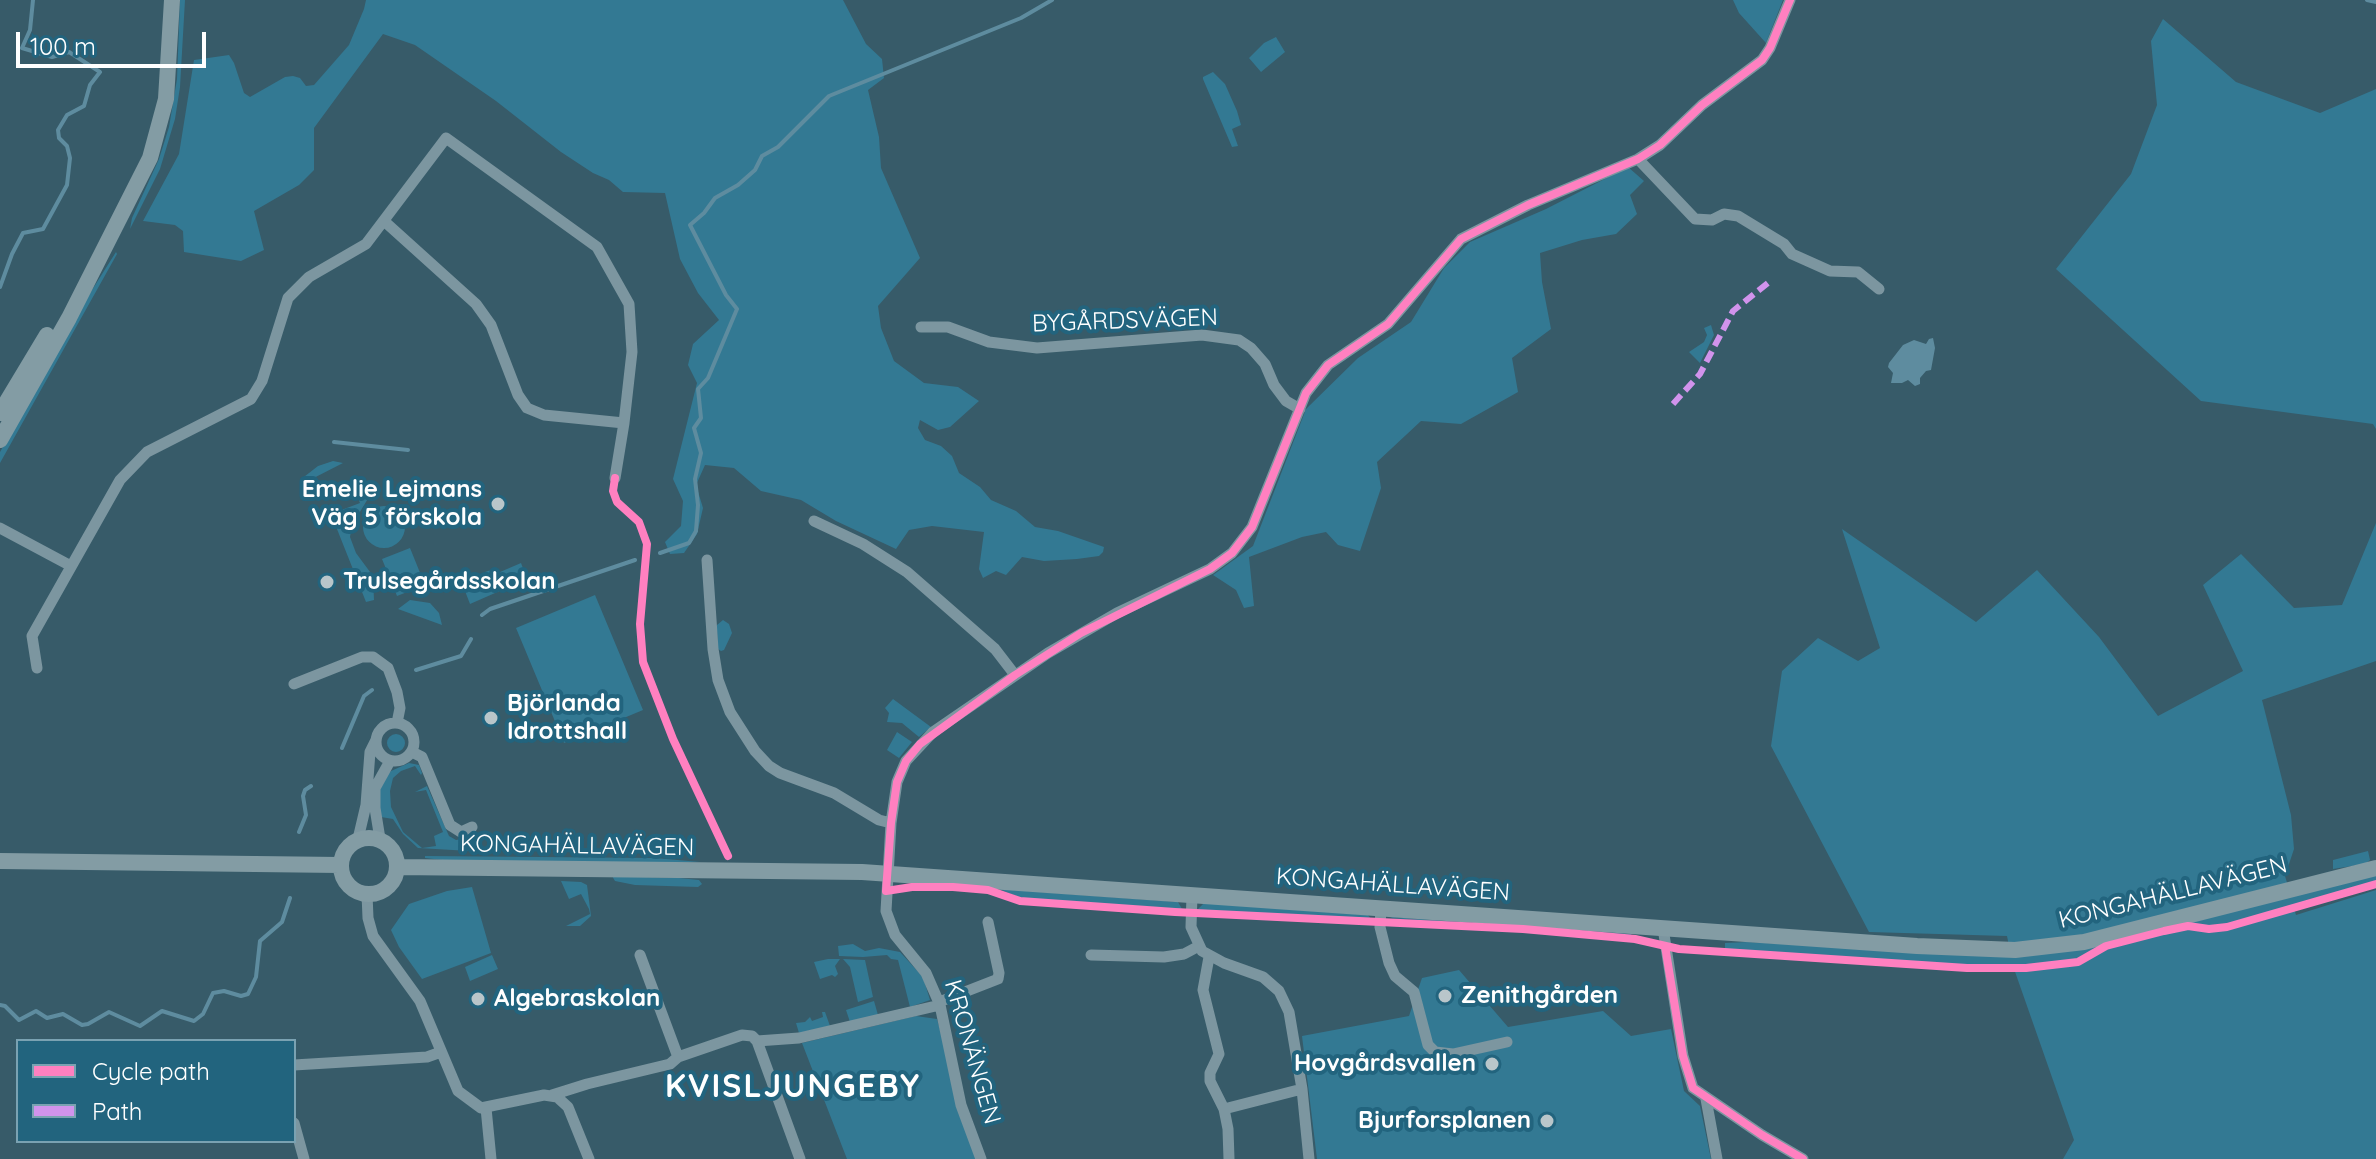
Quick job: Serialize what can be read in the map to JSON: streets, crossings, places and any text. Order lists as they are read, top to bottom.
{
  "streets": {
    "street": ["BYGÅRDSVÄGEN", "KONGAHÄLLAVÄGEN", "KRONÄNGEN"]
  },
  "crossings": [
    ["BYGÅRDSVÄGEN", "KRONÄNGEN"],
    ["KONGAHÄLLAVÄGEN", "KRONÄNGEN"]
  ],
  "districts": ["KVISLJUNGEBY"],
  "places": [
    "Emelie Lejmans Väg 5 förskola",
    "Trulsegårdsskolan",
    "Björlanda Idrottshall",
    "Zenithgården",
    "Algebraskolan",
    "Hovgårdsvallen",
    "Bjurforsplanen"
  ],
  "legend": ["Cycle path", "Path"],
  "scale_bar": "100 m"
}
